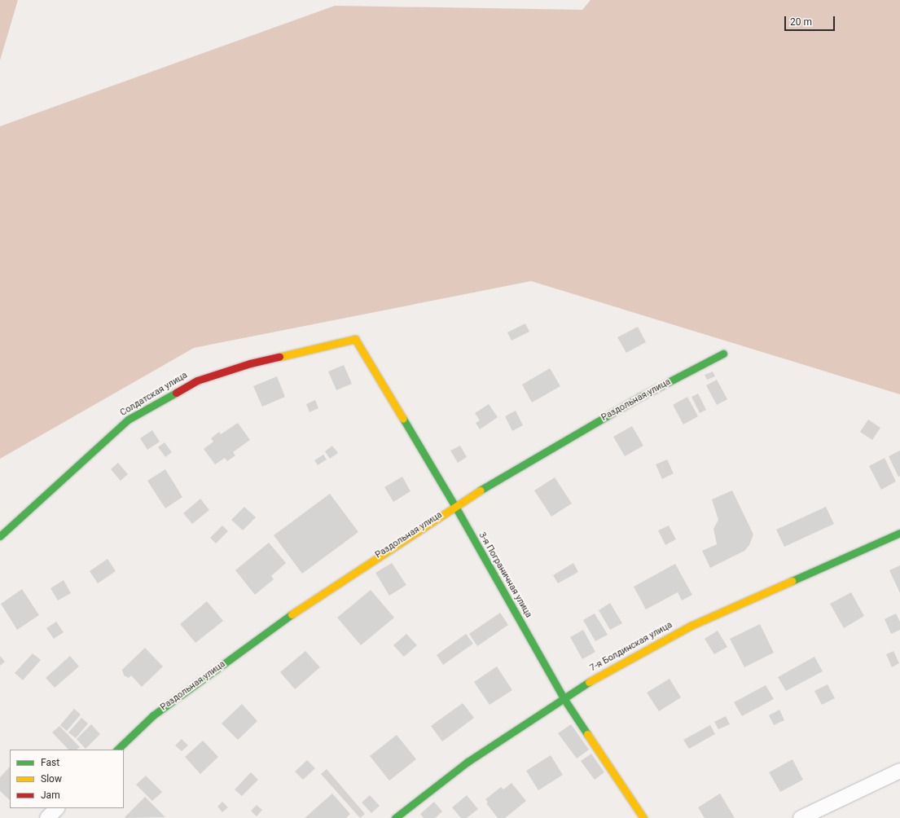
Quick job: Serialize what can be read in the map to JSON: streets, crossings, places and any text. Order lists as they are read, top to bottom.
{
  "streets": {
    "street": [
      "Солдатская улица",
      "Раздольная улица",
      "3-я Пограничная улица",
      "7-я Болдинская улица"
    ]
  },
  "crossings": [
    ["Солдатская улица", "3-я Пограничная улица"],
    ["Раздольная улица", "3-я Пограничная улица"],
    ["3-я Пограничная улица", "7-я Болдинская улица"]
  ],
  "legend": ["Fast", "Slow", "Jam"],
  "scale_bar": "20 m"
}
